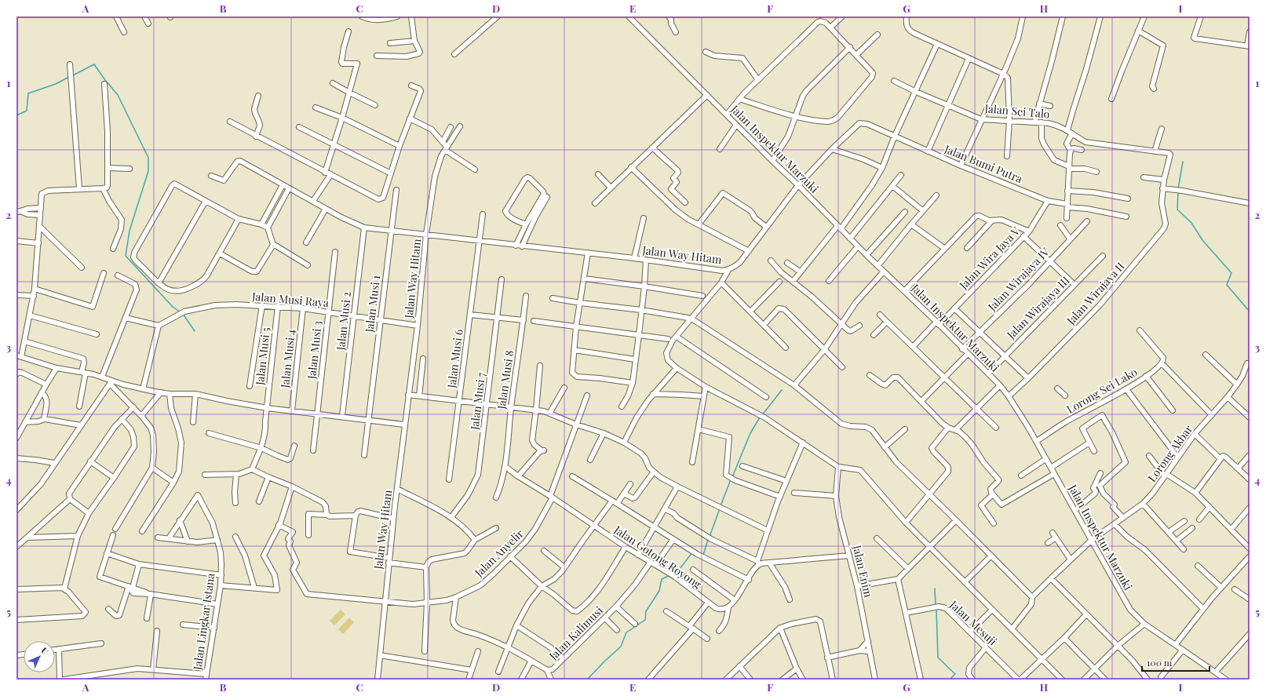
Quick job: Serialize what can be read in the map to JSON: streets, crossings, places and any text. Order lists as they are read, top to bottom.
{
  "streets": {
    "street": [
      "Jalan Sei Talo",
      "Jalan Inspektur Marzuki",
      "Jalan Bumi Putra",
      "Jalan Way Hitam",
      "Jalan Wira Jaya V",
      "Jalan Wirajaya IV",
      "Jalan Wirajaya II",
      "Jalan Musi Raya",
      "Jalan Musi 1",
      "Jalan Wirajaya III",
      "Jalan Musi 2",
      "Jalan Musi 3",
      "Jalan Musi 5",
      "Jalan Musi 4",
      "Jalan Musi 6",
      "Jalan Musi 8",
      "Lorong Sei Lako",
      "Jalan Musi 7",
      "Lorong Akbar",
      "Jalan Anyelir",
      "Jalan Gotong Royong",
      "Jalan Enim",
      "Jalan Lingkar Istana",
      "Jalan Mesuji",
      "Jalan Kalimusi"
    ]
  },
  "crossings": [
    ["Jalan Sei Talo", "Jalan Wirajaya II"],
    ["Jalan Inspektur Marzuki", "Jalan Way Hitam"],
    ["Jalan Inspektur Marzuki", "Jalan Wira Jaya V"],
    ["Jalan Inspektur Marzuki", "Jalan Wirajaya IV"],
    ["Jalan Inspektur Marzuki", "Jalan Wirajaya II"],
    ["Jalan Inspektur Marzuki", "Jalan Wirajaya III"],
    ["Jalan Inspektur Marzuki", "Lorong Sei Lako"],
    ["Jalan Inspektur Marzuki", "Lorong Akbar"],
    ["Jalan Bumi Putra", "Jalan Way Hitam"],
    ["Jalan Bumi Putra", "Jalan Wira Jaya V"],
    ["Jalan Way Hitam", "Jalan Musi Raya"],
    ["Jalan Way Hitam", "Jalan Musi 6"],
    ["Jalan Way Hitam", "Jalan Anyelir"],
    ["Jalan Musi Raya", "Jalan Musi 1"],
    ["Jalan Musi Raya", "Jalan Musi 2"],
    ["Jalan Musi Raya", "Jalan Musi 3"],
    ["Jalan Musi Raya", "Jalan Musi 5"],
    ["Jalan Musi Raya", "Jalan Musi 4"],
    ["Jalan Musi 8", "Jalan Gotong Royong"],
    ["Jalan Anyelir", "Jalan Gotong Royong"],
    ["Jalan Anyelir", "Jalan Kalimusi"],
    ["Jalan Gotong Royong", "Jalan Kalimusi"]
  ],
  "scale_bar": "100 m",
  "north": "top right",
  "grid": {
    "columns": [
      "A",
      "B",
      "C",
      "D",
      "E",
      "F",
      "G",
      "H",
      "I"
    ],
    "rows": [
      "1",
      "2",
      "3",
      "4",
      "5"
    ]
  }
}
